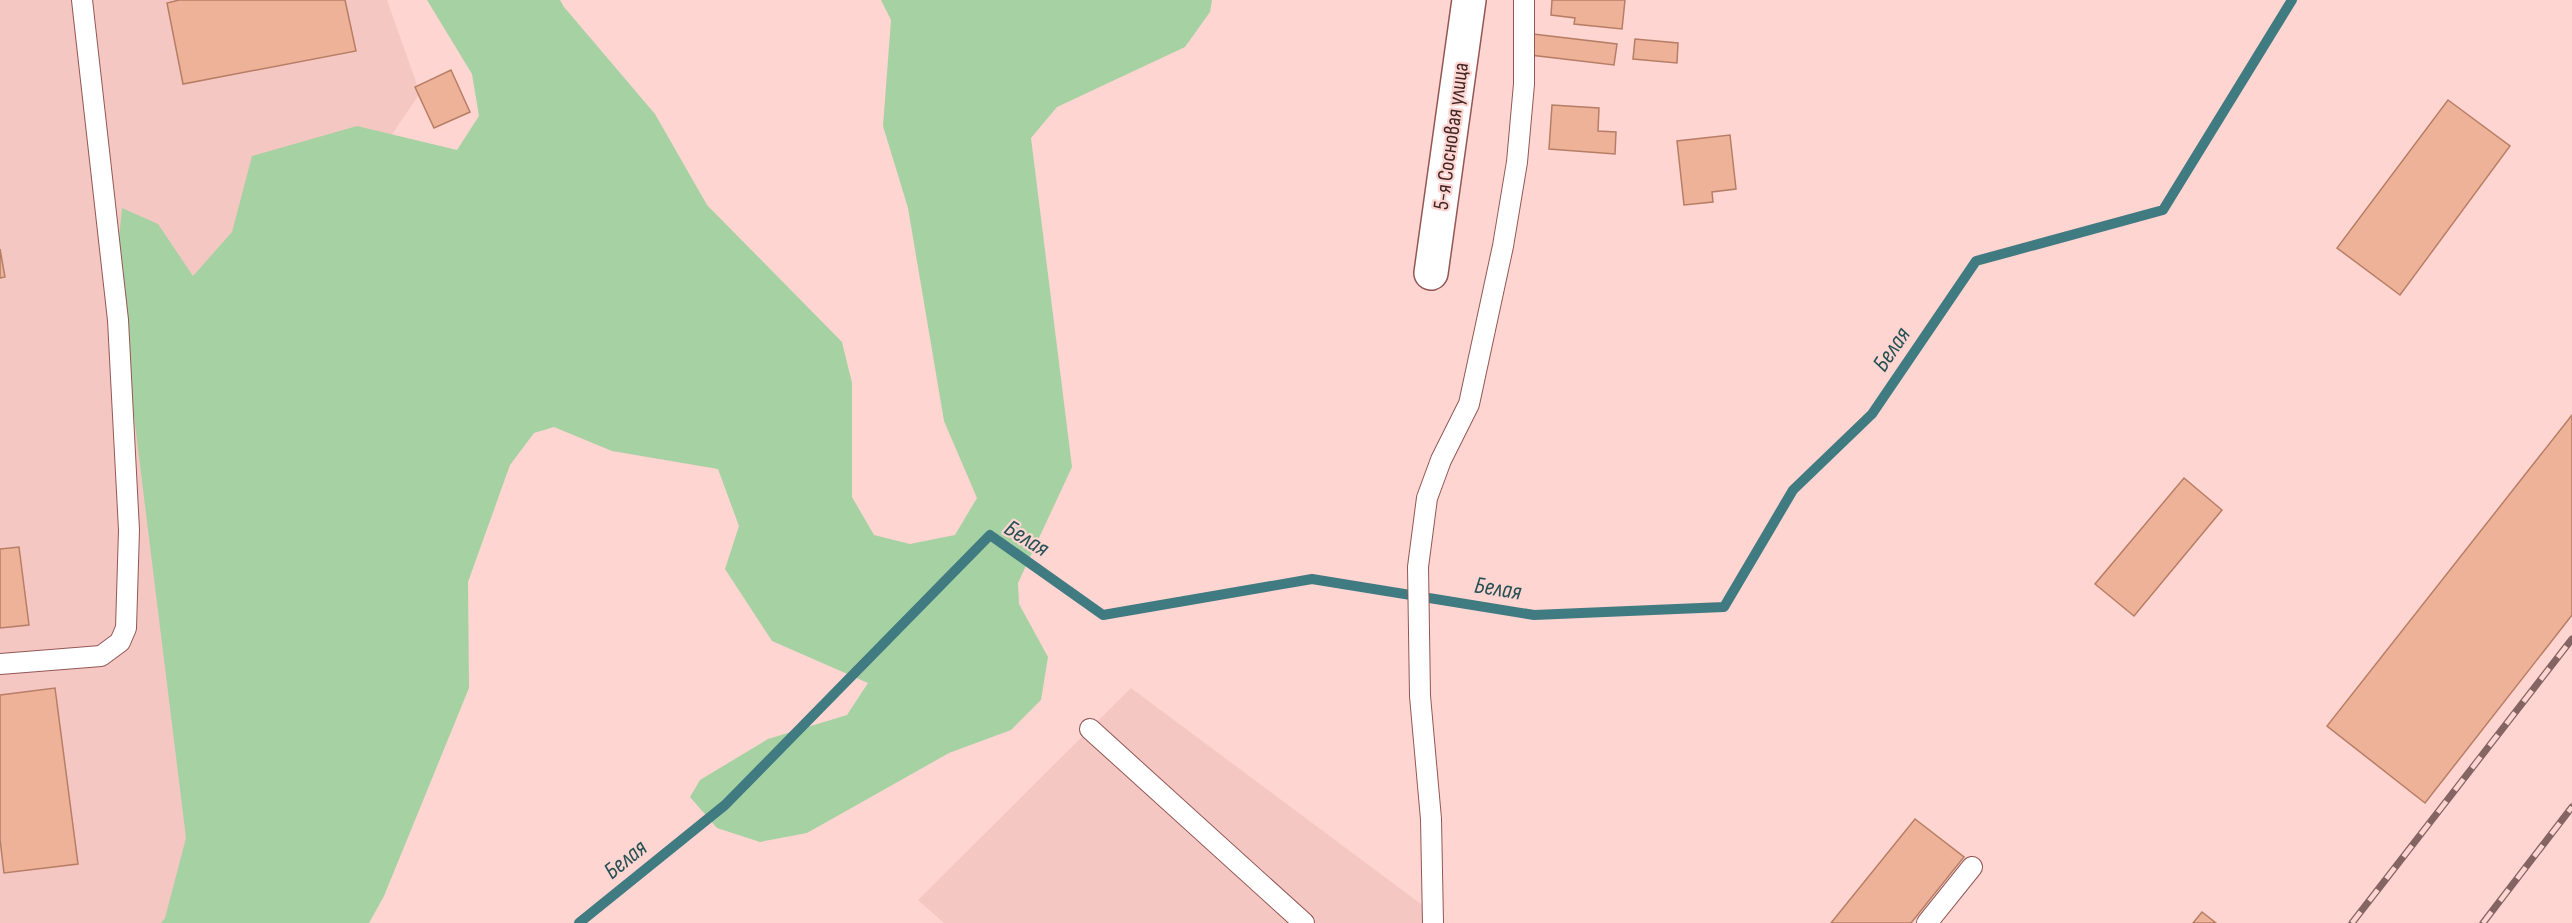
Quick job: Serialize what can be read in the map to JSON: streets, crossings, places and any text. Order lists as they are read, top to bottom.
{
  "streets": {
    "street": ["5-я Сосновая улица"]
  },
  "water": ["Белая"]
}
